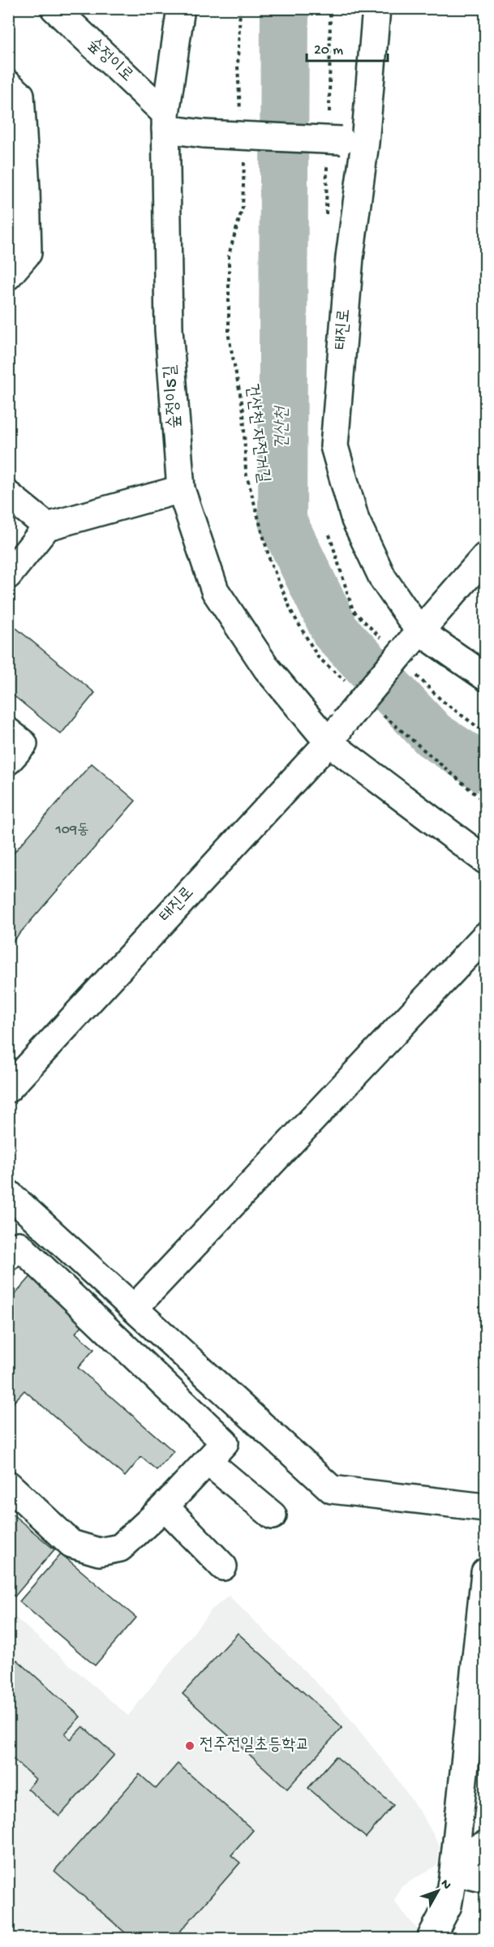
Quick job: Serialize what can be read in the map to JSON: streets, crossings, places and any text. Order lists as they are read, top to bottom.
{
  "streets": {
    "street": ["숲정이로", "태진로", "숲정이5길"],
    "path": ["건산천 자전거길"]
  },
  "crossings": [
    ["숲정이로", "숲정이5길"],
    ["태진로", "숲정이5길"]
  ],
  "water": ["건산천"],
  "places": ["전주전일초등학교"],
  "house_numbers": ["109동"],
  "scale_bar": "20 m",
  "north": "top right"
}
